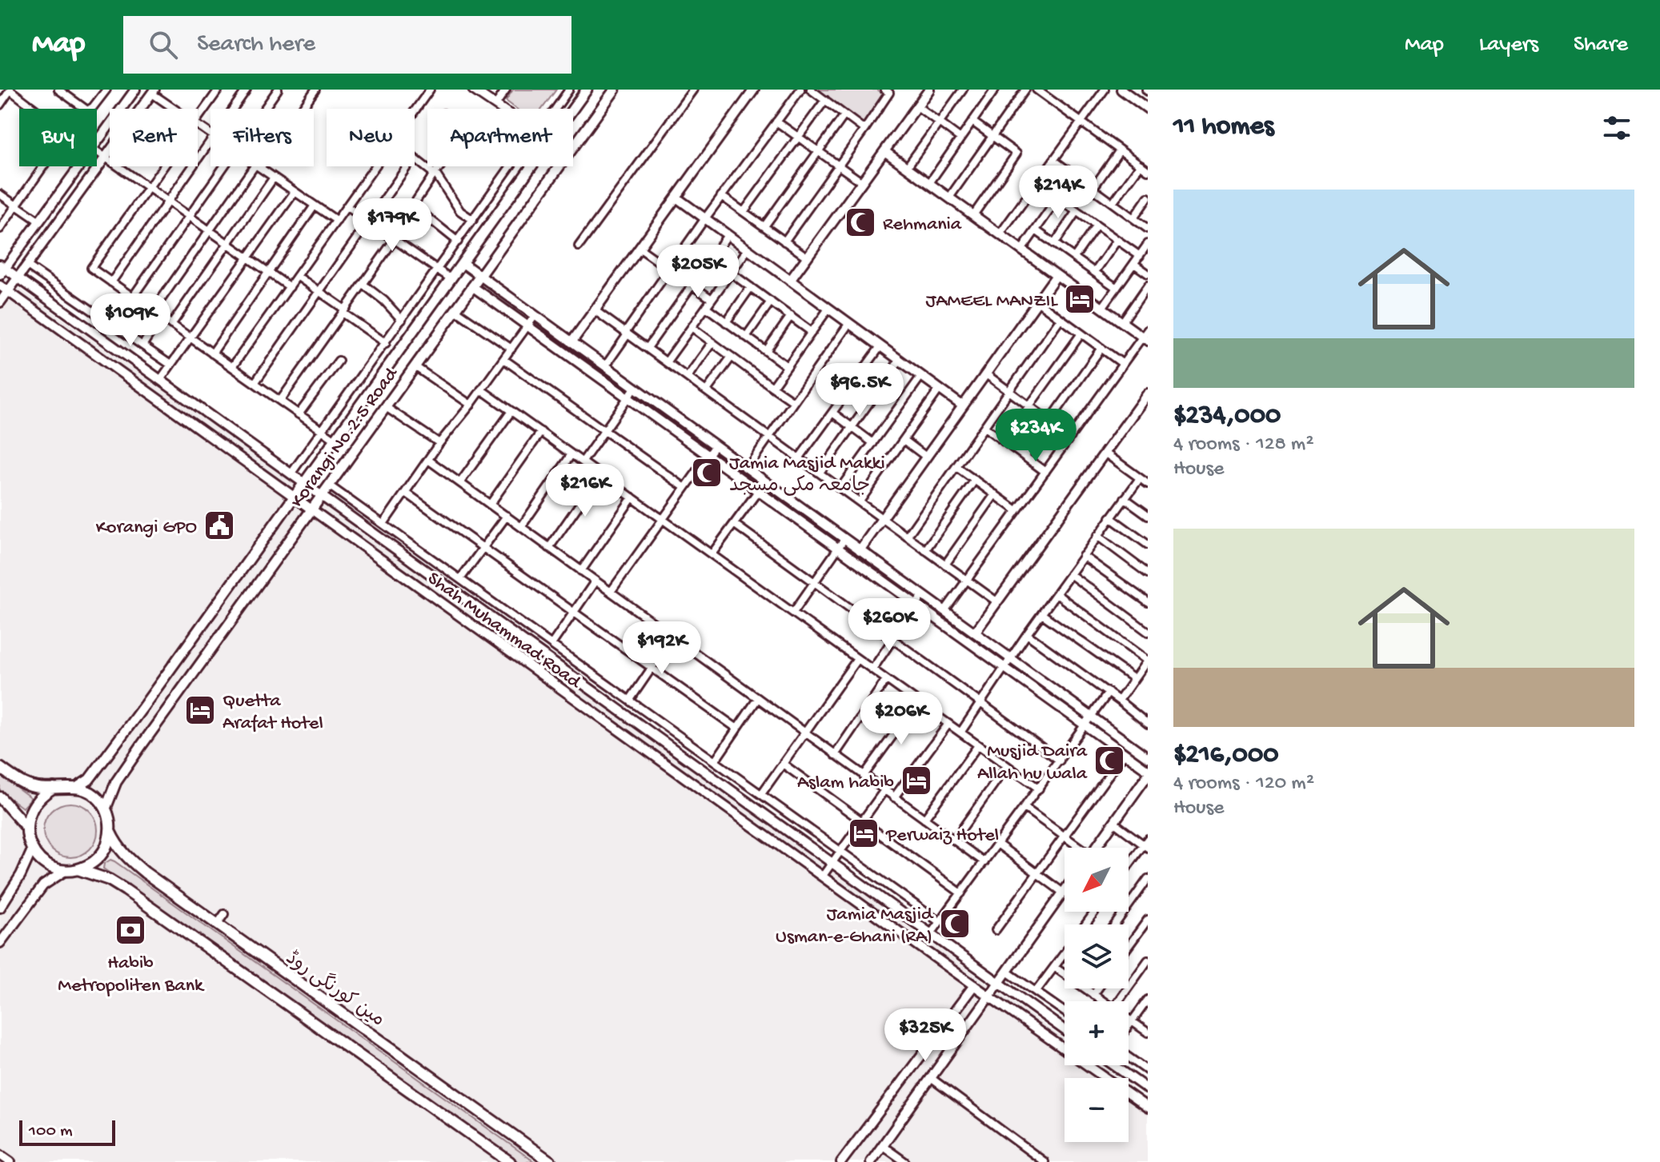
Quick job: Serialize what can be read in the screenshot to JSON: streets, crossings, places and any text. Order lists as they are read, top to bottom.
{
  "streets": {
    "main road": ["Korangi No.2.5 Road", "مین کورنگی روڈ"],
    "street": ["Shah Muhammad Road"]
  },
  "crossings": [
    ["Korangi No.2.5 Road", "Shah Muhammad Road"],
    ["Korangi No.2.5 Road", "مین کورنگی روڈ"]
  ],
  "places": {
    "mosque": [
      "Rehmania",
      "Jamia Masjid Makki جامعہ مکی مسجد",
      "Musjid Daira Allah hu wala",
      "Jamia Masjid Usman-e-Ghani (RA)"
    ],
    "hotel": [
      "JAMEEL MANZIL",
      "Quetta Arafat Hotel",
      "Aslam habib",
      "Perwaiz Hotel"
    ],
    "public building": ["Korangi GPO"],
    "bank": ["Habib Metropoliten Bank"]
  },
  "scale_bar": "100 m",
  "north": "bottom left",
  "page": {
    "header": "Map",
    "search": "Search here",
    "nav": ["Map", "Layers", "Share"],
    "heading": "11 homes",
    "chip": [
      "Buy",
      "Rent",
      "Filters",
      "New",
      "Apartment"
    ],
    "price": [
      "$214K",
      "$179K",
      "$205K",
      "$109K",
      "$96.5K",
      "$234K",
      "$216K",
      "$260K",
      "$192K",
      "$206K",
      "$325K"
    ],
    "list": [
      {
        "name": "$234,000",
        "note": "4 rooms · 128 m² · House"
      },
      {
        "name": "$216,000",
        "note": "4 rooms · 120 m² · House"
      }
    ],
    "map_buttons": ["+", "−"],
    "scale": "100 m"
  }
}
